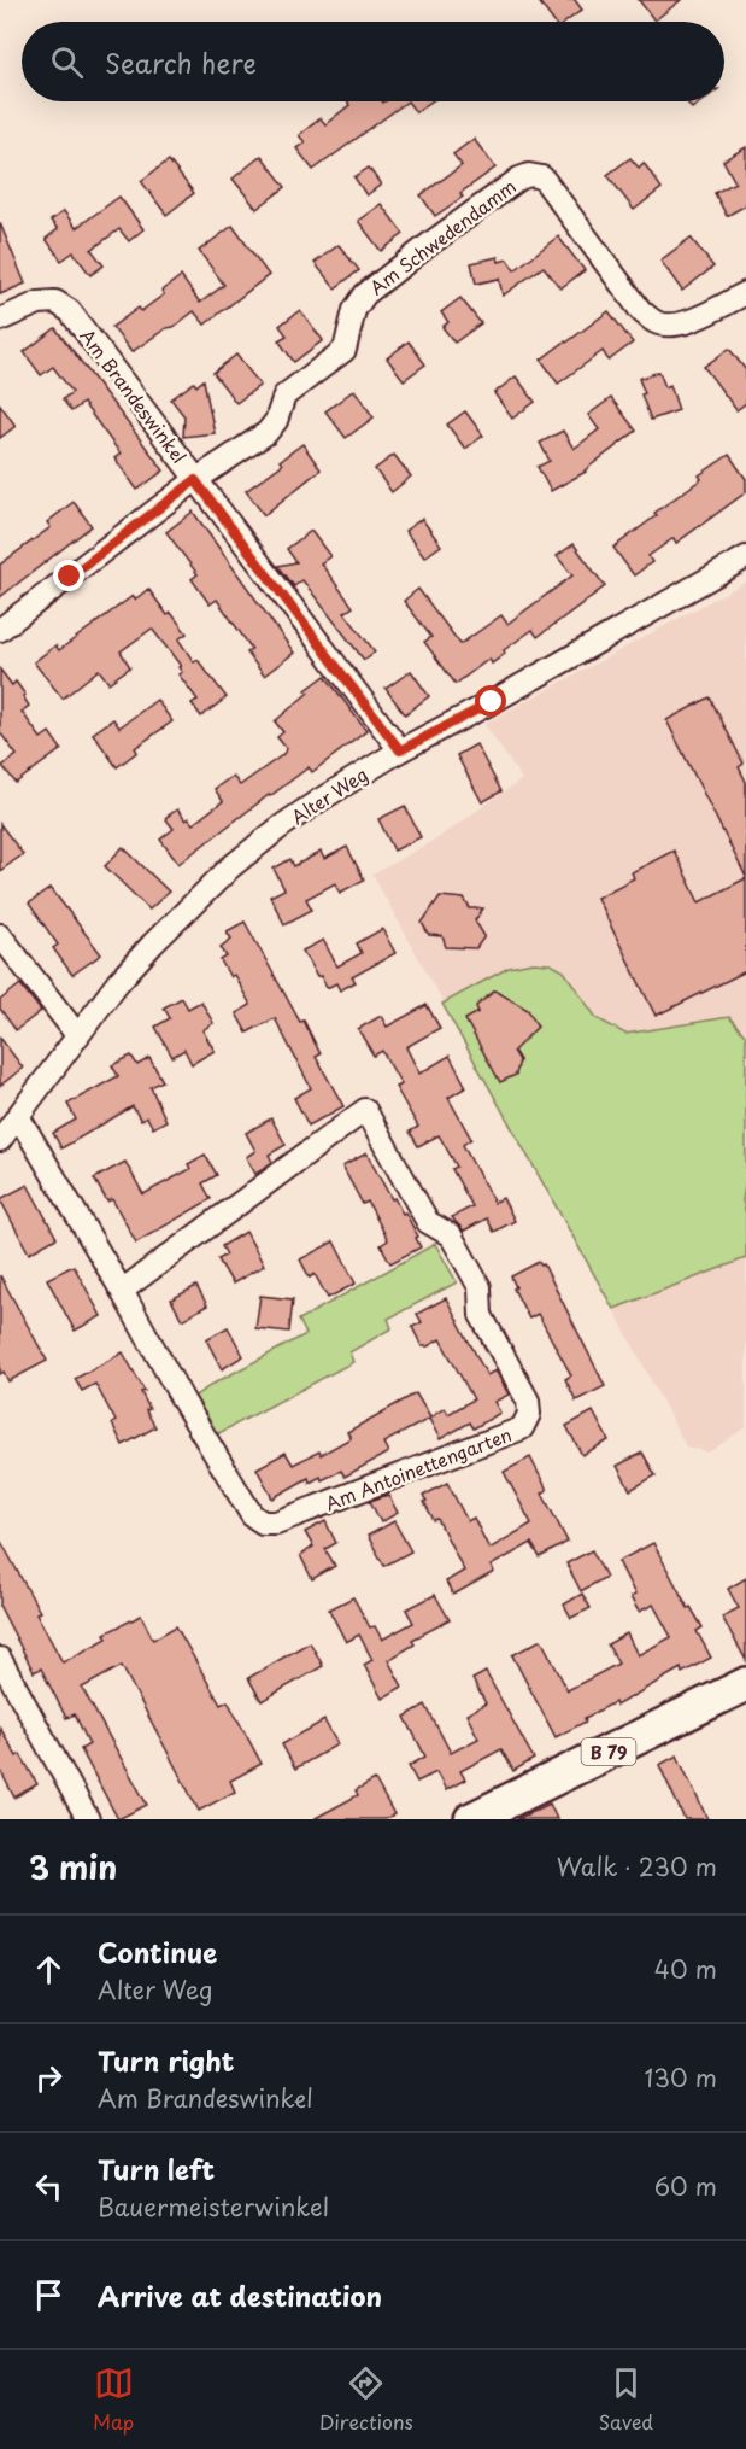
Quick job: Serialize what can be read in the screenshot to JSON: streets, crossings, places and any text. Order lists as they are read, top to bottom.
{
  "streets": {
    "main road": ["B 79"],
    "street": [
      "Am Schwedendamm",
      "Am Brandeswinkel",
      "Alter Weg",
      "Am Antoinettengarten"
    ]
  },
  "crossings": [
    ["Am Schwedendamm", "Am Brandeswinkel"],
    ["Am Brandeswinkel", "Alter Weg"],
    ["Alter Weg", "Am Antoinettengarten"]
  ],
  "page": {
    "search": "Search here",
    "heading": ["3 min", "Walk · 230 m"],
    "list": [
      ["Continue", "Alter Weg", "40 m"],
      ["Turn right", "Am Brandeswinkel", "130 m"],
      ["Turn left", "Bauermeisterwinkel", "60 m"],
      "Arrive at destination"
    ],
    "nav": ["Map", "Directions", "Saved"]
  }
}
